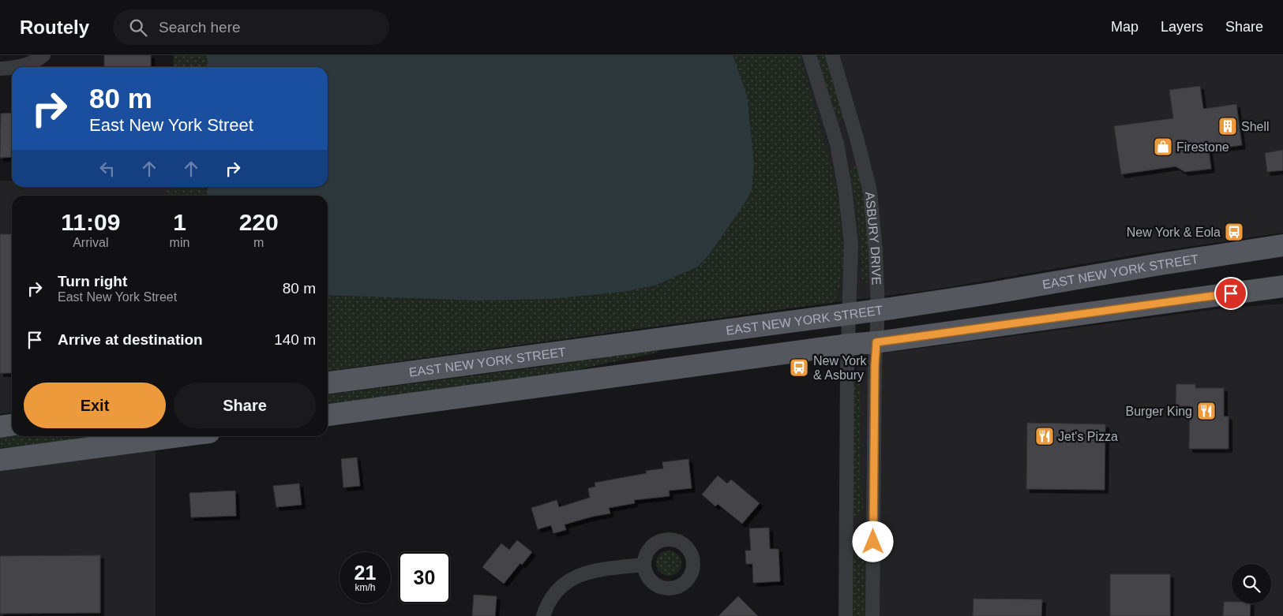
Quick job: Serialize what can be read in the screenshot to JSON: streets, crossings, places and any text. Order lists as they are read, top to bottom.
{
  "streets": {
    "main road": ["EAST NEW YORK STREET"],
    "street": ["ASBURY DRIVE"]
  },
  "crossings": [
    ["ASBURY DRIVE", "EAST NEW YORK STREET"]
  ],
  "places": {
    "building": ["Shell"],
    "shop": ["Firestone"],
    "bus stop": ["New York & Eola", "New York & Asbury"],
    "restaurant": ["Burger King", "Jet's Pizza"]
  },
  "page": {
    "header": "Routely",
    "search": "Search here",
    "nav": ["Map", "Layers", "Share"],
    "turn": ["80 m", "East New York Street"],
    "eta": [
      "11:09",
      "Arrival",
      "1",
      "min",
      "220",
      "m"
    ],
    "list": [
      {
        "name": "Turn right",
        "note": "East New York Street",
        "value": "80 m"
      },
      {
        "name": "Arrive at destination",
        "value": "140 m"
      }
    ],
    "buttons": ["Exit", "Share"],
    "speed": "21 km/h",
    "limit": "30"
  }
}
